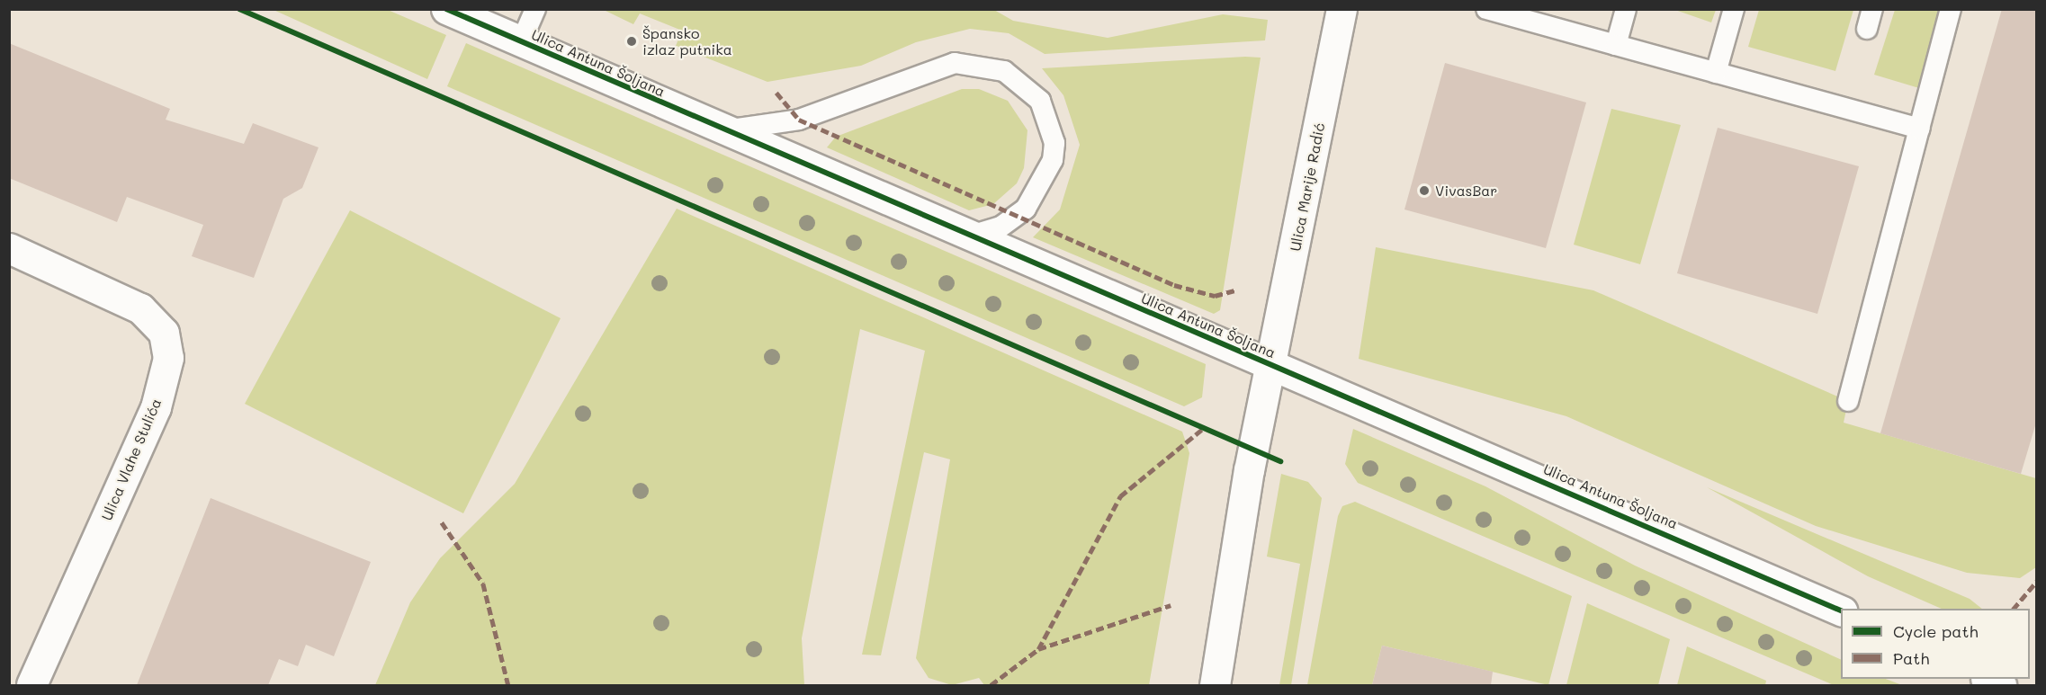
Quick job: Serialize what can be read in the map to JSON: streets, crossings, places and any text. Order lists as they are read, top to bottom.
{
  "streets": {
    "street": ["Ulica Antuna Šoljana", "Ulica Marije Radić", "Ulica Vlahe Stulića"]
  },
  "crossings": [
    ["Ulica Antuna Šoljana", "Ulica Marije Radić"]
  ],
  "places": ["Špansko izlaz putnika", "VivasBar"],
  "legend": ["Cycle path", "Path"]
}
